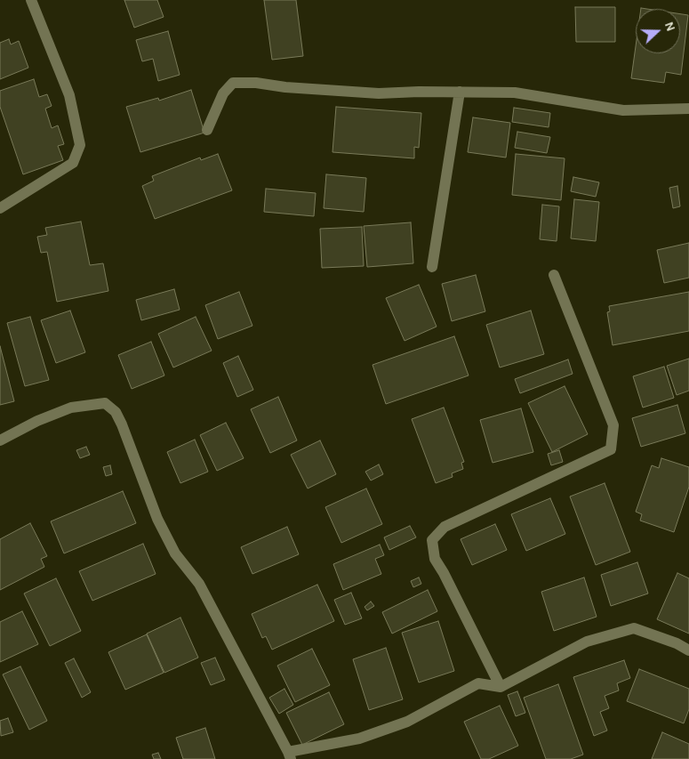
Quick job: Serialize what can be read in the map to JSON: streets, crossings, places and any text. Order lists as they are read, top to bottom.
{
  "north": "right"
}
